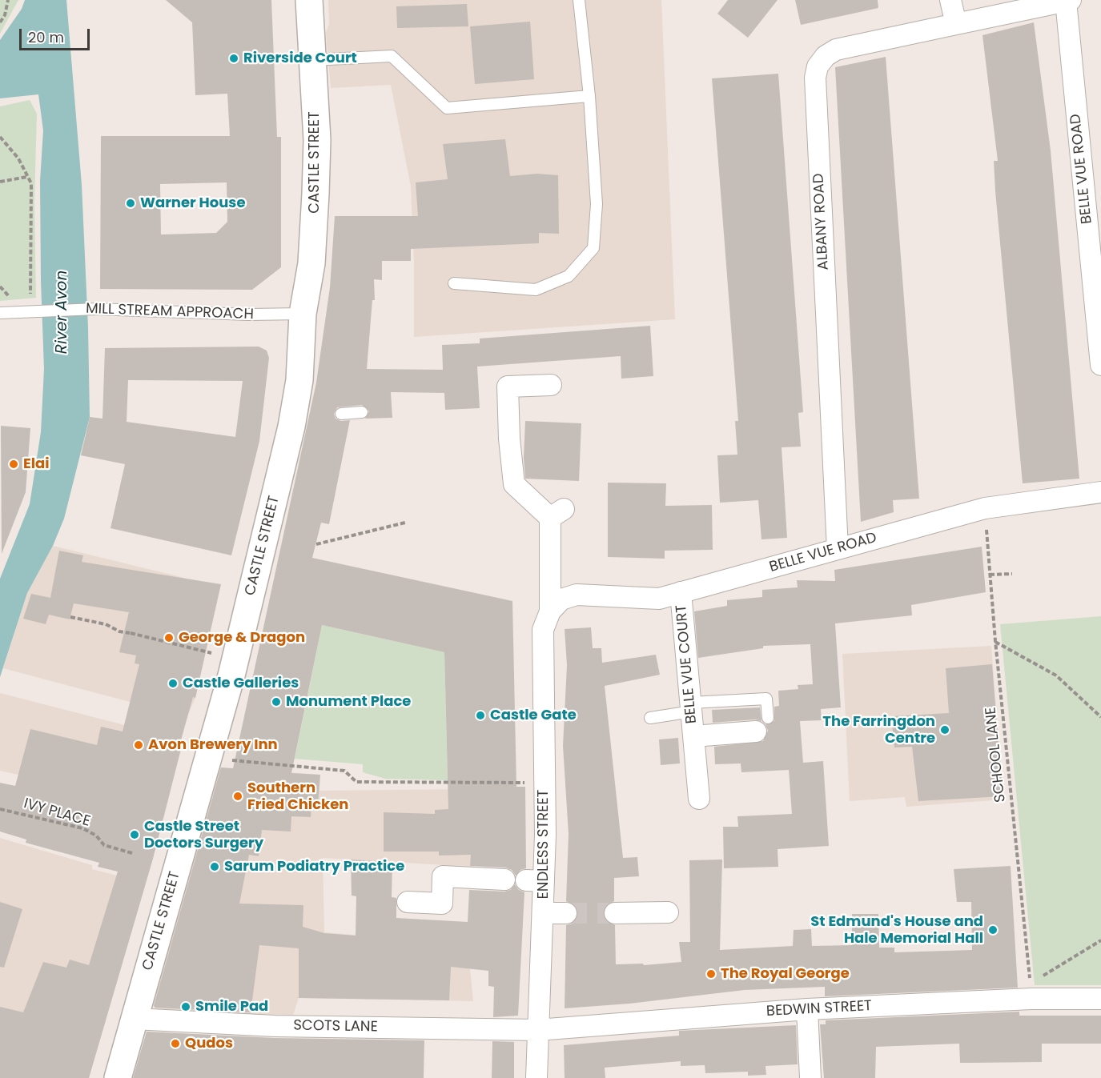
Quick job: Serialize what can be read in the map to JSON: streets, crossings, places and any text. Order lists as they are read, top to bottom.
{
  "streets": {
    "street": [
      "CASTLE STREET",
      "BELLE VUE ROAD",
      "ALBANY ROAD",
      "BELLE VUE COURT",
      "ENDLESS STREET",
      "BEDWIN STREET",
      "SCOTS LANE"
    ],
    "lane": ["MILL STREAM APPROACH"],
    "path": ["SCHOOL LANE", "IVY PLACE"]
  },
  "crossings": [
    ["CASTLE STREET", "MILL STREAM APPROACH"],
    ["CASTLE STREET", "SCOTS LANE"],
    ["BELLE VUE ROAD", "ALBANY ROAD"],
    ["BELLE VUE ROAD", "BELLE VUE COURT"],
    ["BELLE VUE ROAD", "SCHOOL LANE"],
    ["BELLE VUE ROAD", "ENDLESS STREET"],
    ["ENDLESS STREET", "BEDWIN STREET"],
    ["ENDLESS STREET", "SCOTS LANE"],
    ["BEDWIN STREET", "SCOTS LANE"]
  ],
  "water": ["River Avon"],
  "places": [
    "Riverside Court",
    "Warner House",
    "Elai",
    "George & Dragon",
    "Castle Galleries",
    "Monument Place",
    "Castle Gate",
    "The Farringdon Centre",
    "Avon Brewery Inn",
    "Southern Fried Chicken",
    "Castle Street Doctors Surgery",
    "Sarum Podiatry Practice",
    "St Edmund's House and Hale Memorial Hall",
    "The Royal George",
    "Smile Pad",
    "Qudos"
  ],
  "scale_bar": "20 m"
}
